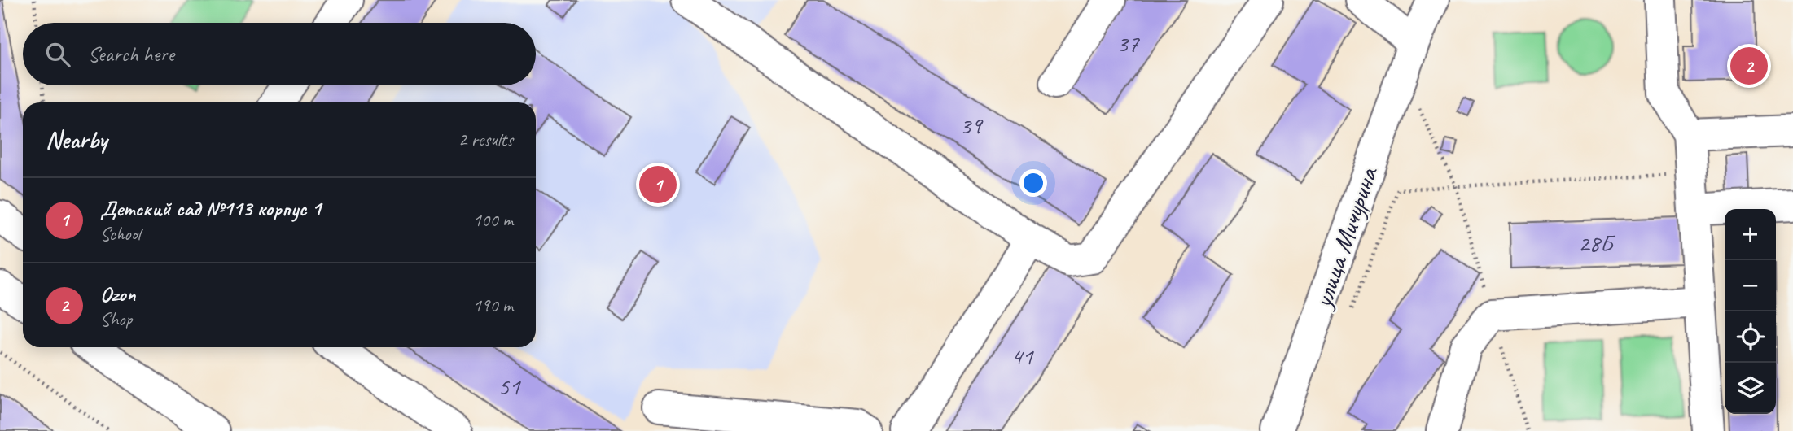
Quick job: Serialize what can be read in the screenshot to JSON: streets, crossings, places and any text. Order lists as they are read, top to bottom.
{
  "streets": {
    "street": ["улица Мичурина"]
  },
  "house_numbers": [
    "37",
    "39",
    "28Б",
    "41",
    "51"
  ],
  "page": {
    "search": "Search here",
    "pins": ["2", "1"],
    "heading": ["Nearby", "2 results"],
    "list": [
      {
        "mark": "1",
        "name": "Детский сад №113 корпус 1",
        "note": "School",
        "value": "100 m"
      },
      {
        "mark": "2",
        "name": "Ozon",
        "note": "Shop",
        "value": "190 m"
      }
    ],
    "map_buttons": ["+", "−"]
  }
}
